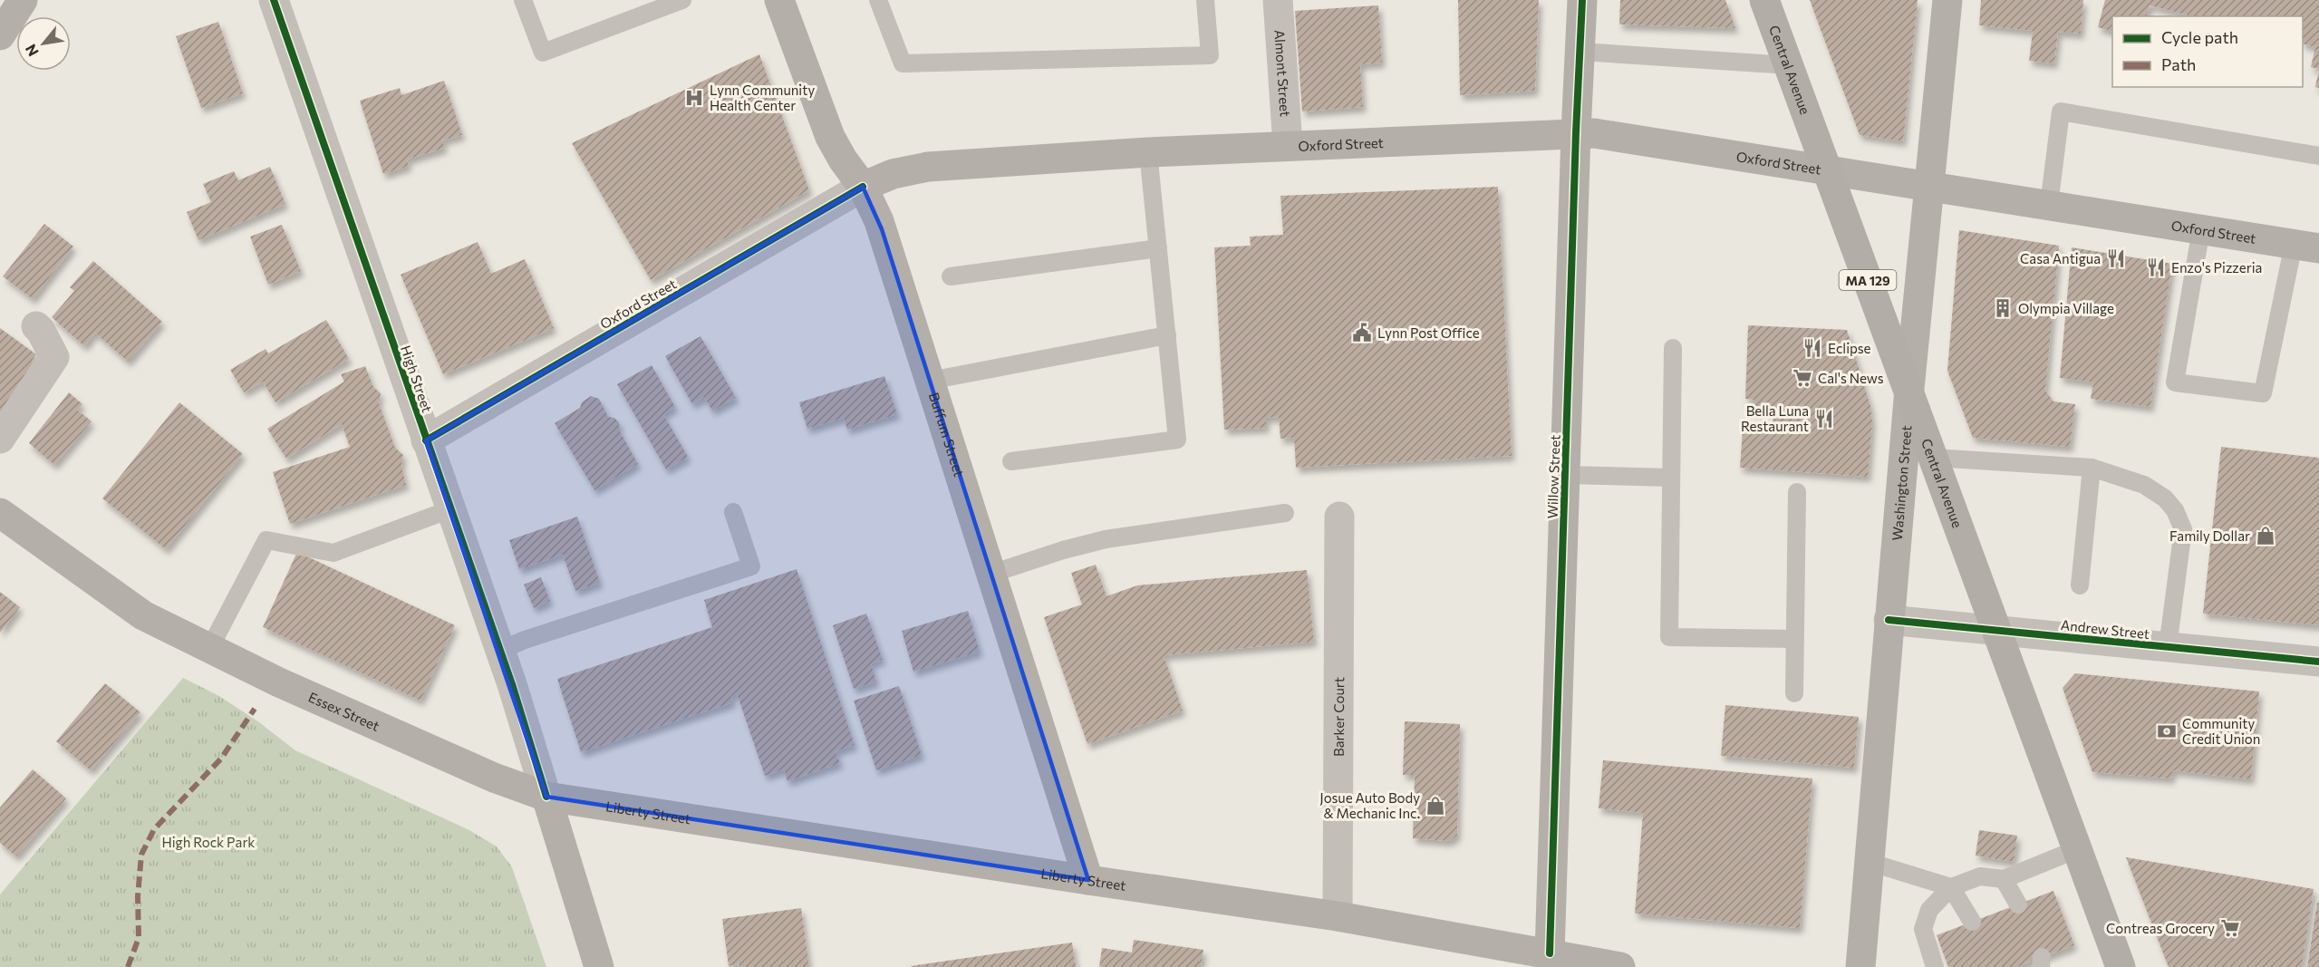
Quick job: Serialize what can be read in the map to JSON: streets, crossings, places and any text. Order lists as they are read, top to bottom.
{
  "streets": {
    "main road": [
      "Central Avenue",
      "Oxford Street",
      "MA 129",
      "Buffum Street",
      "Willow Street",
      "Washington Street",
      "Essex Street",
      "Liberty Street"
    ],
    "street": [
      "Almont Street",
      "High Street",
      "Andrew Street",
      "Barker Court"
    ]
  },
  "crossings": [
    ["Central Avenue", "Oxford Street"],
    ["Central Avenue", "Washington Street"],
    ["Central Avenue", "Andrew Street"],
    ["Almont Street", "Oxford Street"],
    ["Oxford Street", "High Street"],
    ["Oxford Street", "Buffum Street"],
    ["Oxford Street", "Willow Street"],
    ["Oxford Street", "Washington Street"],
    ["High Street", "Essex Street"],
    ["High Street", "Liberty Street"],
    ["Buffum Street", "Liberty Street"],
    ["Willow Street", "Liberty Street"],
    ["Washington Street", "Andrew Street"],
    ["Essex Street", "Liberty Street"],
    ["Barker Court", "Liberty Street"]
  ],
  "parks": ["High Rock Park"],
  "places": {
    "hospital": ["Lynn Community Health Center"],
    "restaurant": [
      "Casa Antigua",
      "Enzo's Pizzeria",
      "Eclipse",
      "Bella Luna Restaurant"
    ],
    "building": ["Olympia Village"],
    "public building": ["Lynn Post Office"],
    "supermarket": ["Cal's News", "Contreas Grocery"],
    "shop": ["Family Dollar", "Josue Auto Body & Mechanic Inc."],
    "bank": ["Community Credit Union"]
  },
  "legend": ["Cycle path", "Path"],
  "north": "bottom left"
}
